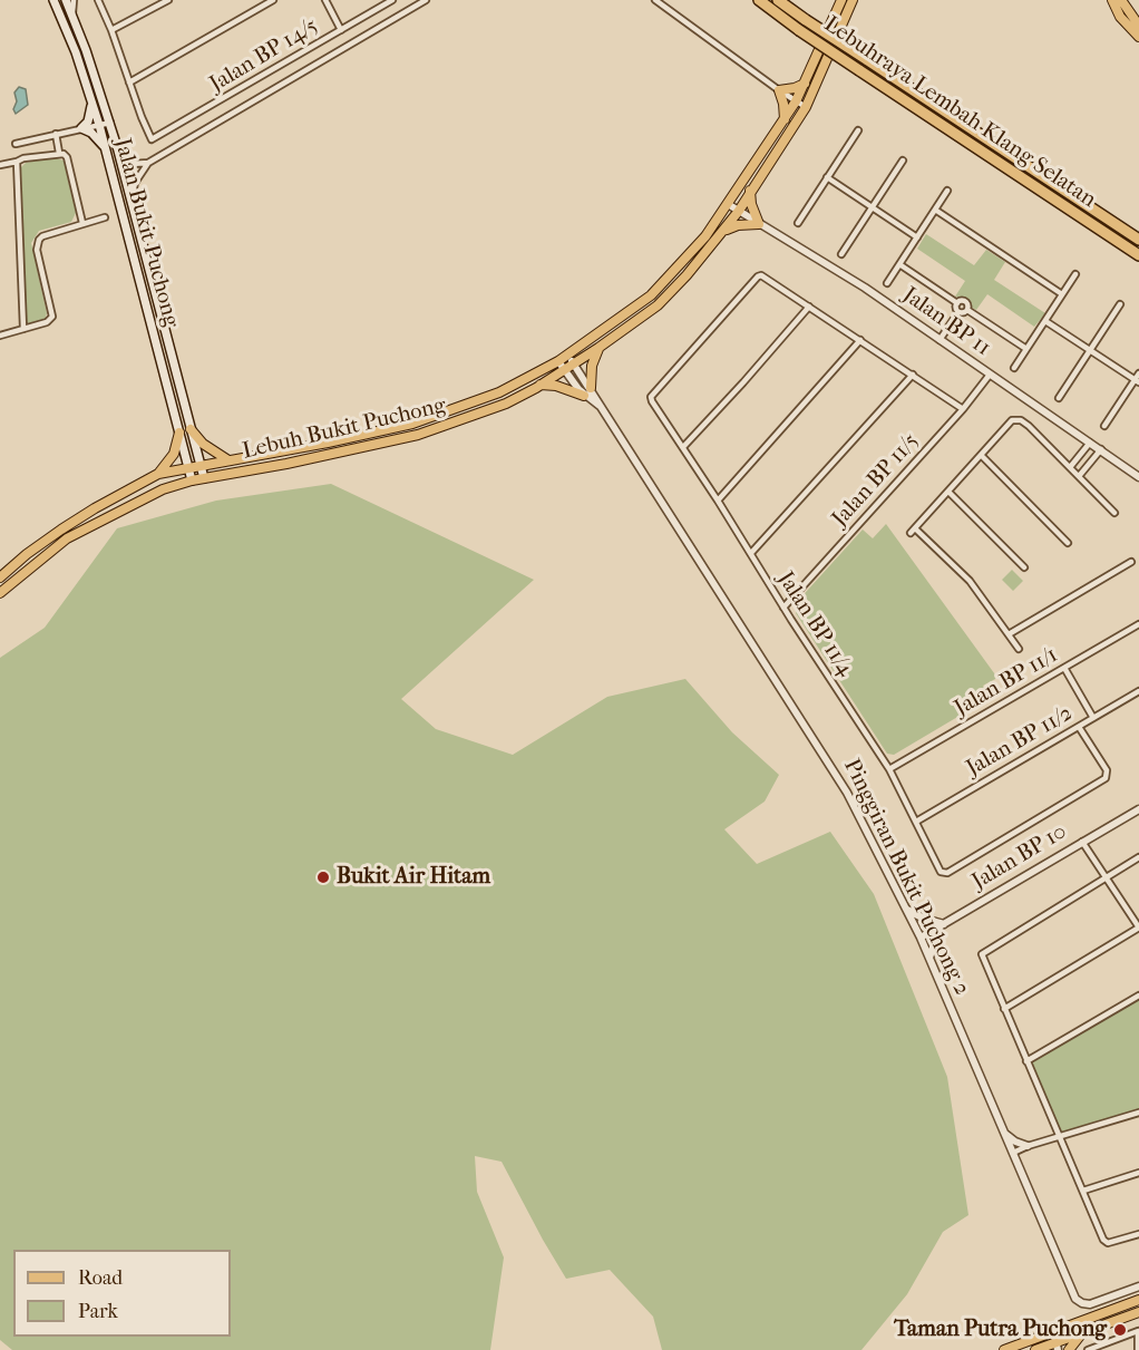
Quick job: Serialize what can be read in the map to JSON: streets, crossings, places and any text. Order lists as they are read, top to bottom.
{
  "streets": {
    "highway": ["Lebuhraya Lembah Klang Selatan"],
    "main road": ["Jalan Bukit Puchong", "Lebuh Bukit Puchong"],
    "street": [
      "Jalan BP 14/5",
      "Jalan BP 11",
      "Jalan BP 11/5",
      "Jalan BP 11/4",
      "Jalan BP 11/1",
      "Jalan BP 11/2",
      "Jalan BP 10",
      "Pinggiran Bukit Puchong 2"
    ]
  },
  "crossings": [
    ["Jalan Bukit Puchong", "Lebuh Bukit Puchong"],
    ["Jalan BP 11", "Lebuh Bukit Puchong"],
    ["Jalan BP 11", "Jalan BP 11/5"],
    ["Lebuh Bukit Puchong", "Pinggiran Bukit Puchong 2"],
    ["Jalan BP 11/5", "Jalan BP 11/4"],
    ["Jalan BP 11/4", "Jalan BP 11/1"],
    ["Jalan BP 11/4", "Jalan BP 11/2"],
    ["Jalan BP 10", "Pinggiran Bukit Puchong 2"]
  ],
  "places": ["Bukit Air Hitam", "Taman Putra Puchong"],
  "legend": ["Road", "Park"]
}
